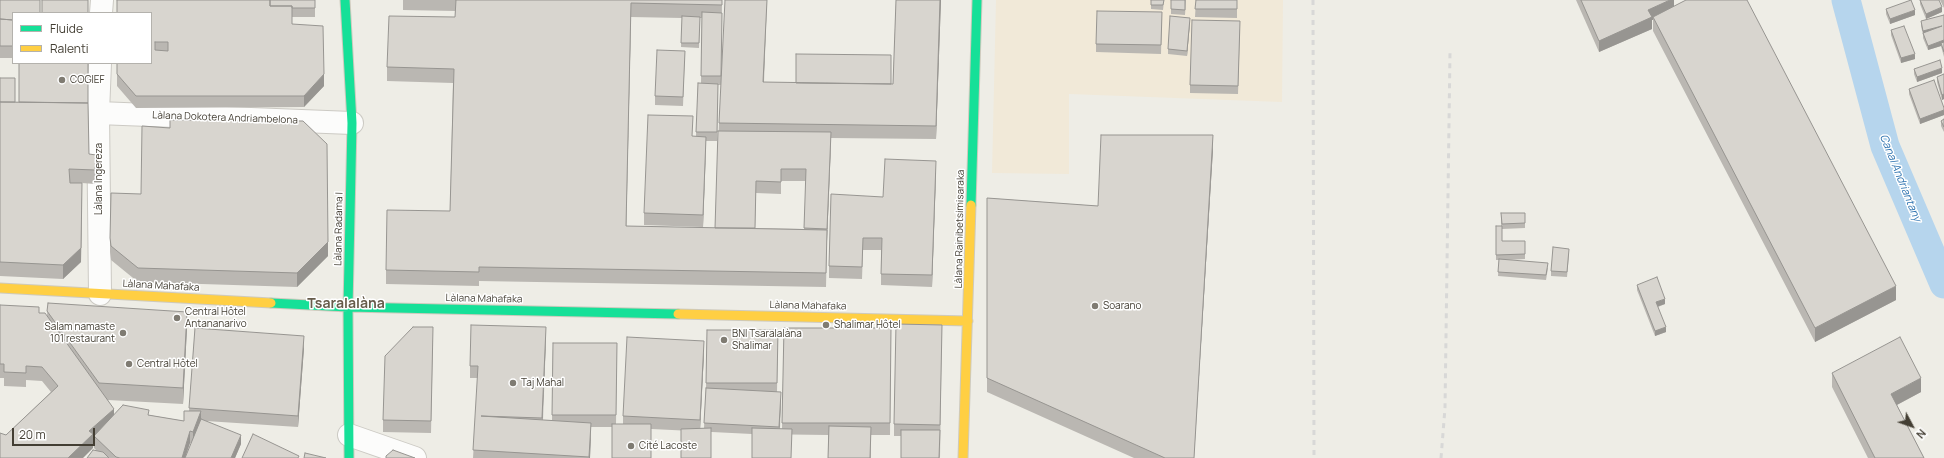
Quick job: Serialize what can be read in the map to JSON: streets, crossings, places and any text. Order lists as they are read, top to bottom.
{
  "streets": {
    "street": [
      "Làlana Dokotera Andriambelona",
      "Làlana Ingereza",
      "Làlana Radama I",
      "Làlana Rainibetsimisaraka",
      "Làlana Mahafaka"
    ]
  },
  "crossings": [
    ["Làlana Dokotera Andriambelona", "Làlana Ingereza"],
    ["Làlana Dokotera Andriambelona", "Làlana Radama I"],
    ["Làlana Ingereza", "Làlana Mahafaka"],
    ["Làlana Radama I", "Làlana Mahafaka"],
    ["Làlana Rainibetsimisaraka", "Làlana Mahafaka"]
  ],
  "districts": ["Tsaralalàna"],
  "water": ["Canal Andriantany"],
  "places": [
    "COGIEF",
    "Soarano",
    "Central Hôtel Antananarivo",
    "Shalimar Hôtel",
    "Salam namaste 101 restaurant",
    "BNI Tsaralalàna Shalimar",
    "Central Hôtel",
    "Taj Mahal",
    "Cité Lacoste"
  ],
  "legend": ["Fluide", "Ralenti"],
  "scale_bar": "20 m",
  "north": "bottom right"
}
